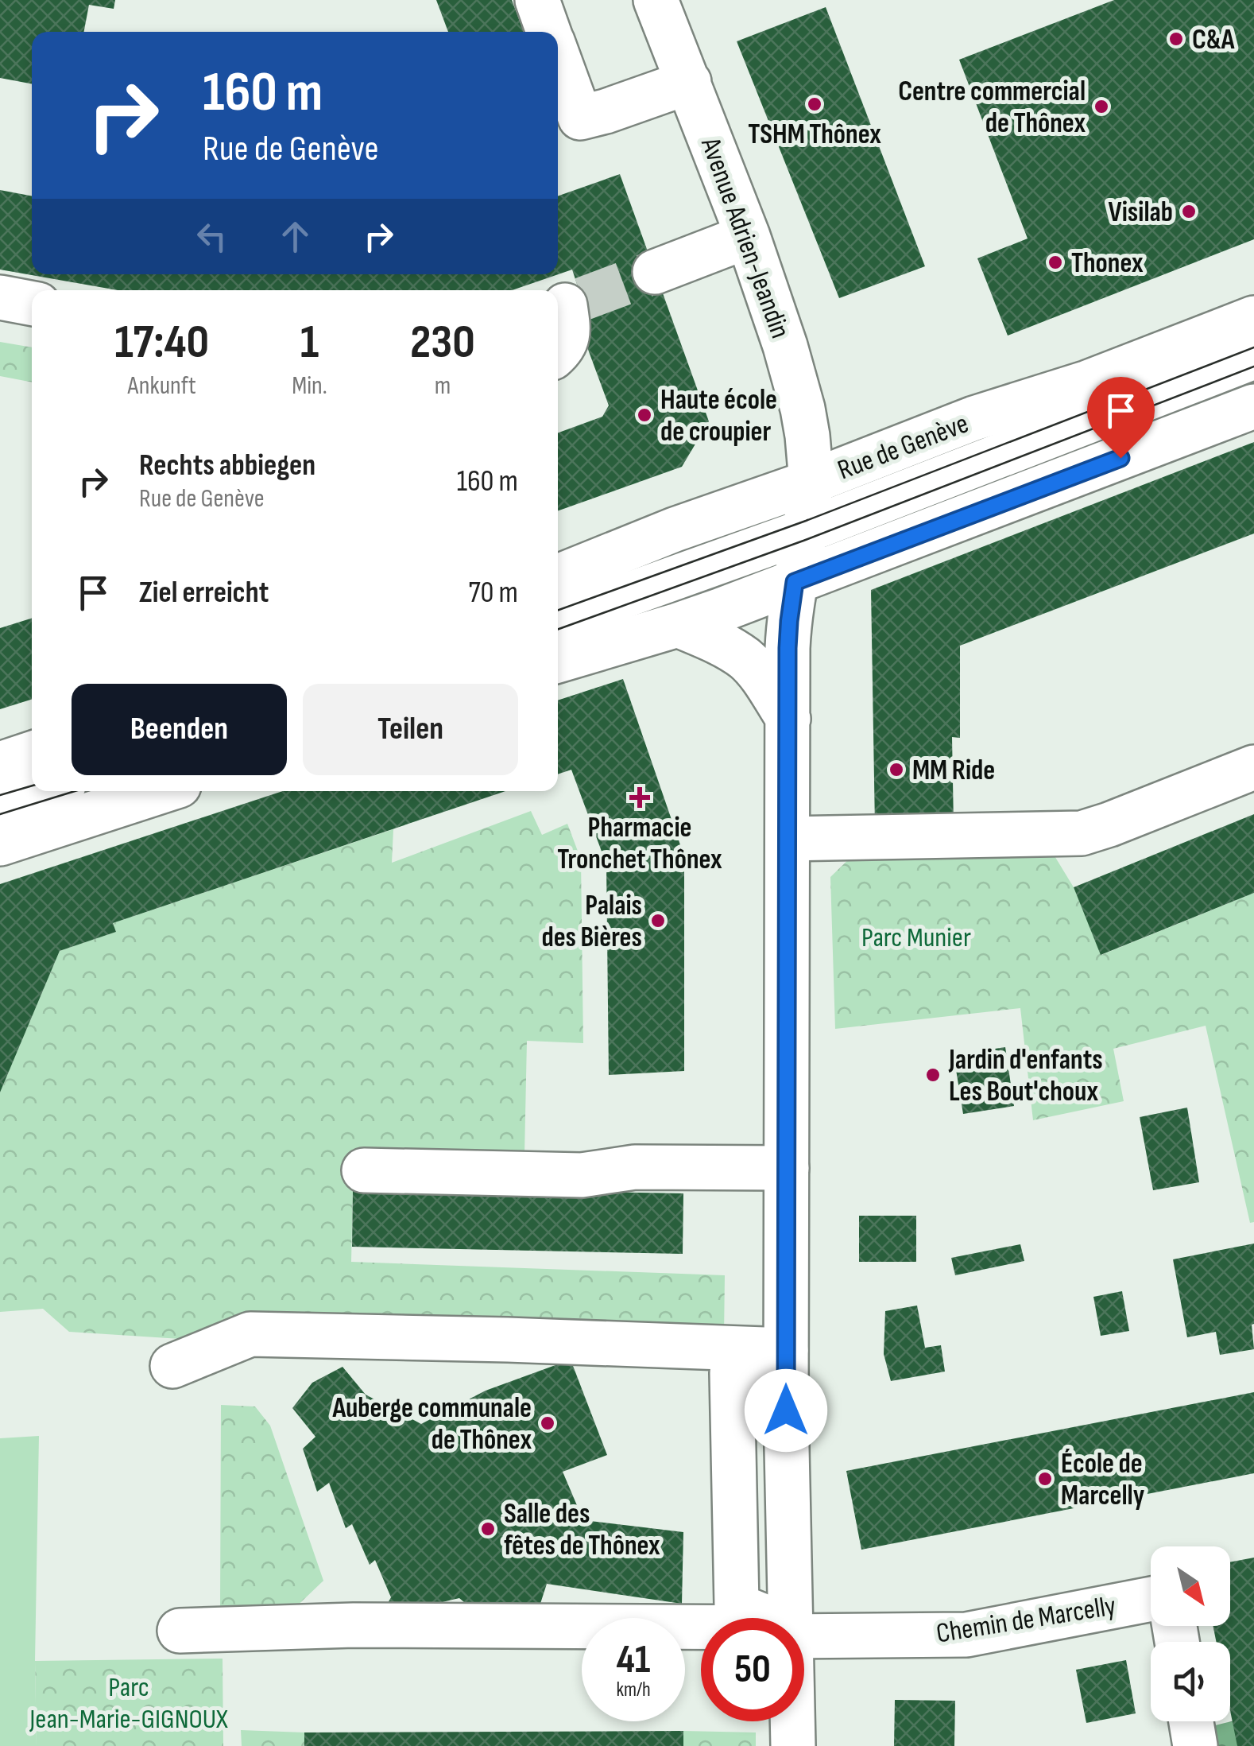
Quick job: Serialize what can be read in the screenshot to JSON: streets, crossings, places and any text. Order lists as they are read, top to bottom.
{
  "streets": {
    "main road": ["Avenue Adrien-Jeandin", "Rue de Genève", "Chemin de Marcelly"]
  },
  "crossings": [
    ["Avenue Adrien-Jeandin", "Rue de Genève"]
  ],
  "parks": ["Parc Munier", "Parc Jean-Marie-GIGNOUX"],
  "places": {
    "other": [
      "C&A",
      "TSHM Thônex",
      "Centre commercial de Thônex",
      "Visilab",
      "Thonex",
      "Haute école de croupier",
      "MM Ride",
      "Palais des Bières",
      "Jardin d'enfants Les Bout'choux",
      "Auberge communale de Thônex",
      "École de Marcelly",
      "Salle des fêtes de Thônex"
    ],
    "health": ["Pharmacie Tronchet Thônex"]
  },
  "north": "bottom right",
  "page": {
    "turn": ["160 m", "Rue de Genève"],
    "eta": [
      "17:40",
      "Ankunft",
      "1",
      "Min.",
      "230",
      "m"
    ],
    "list": [
      {
        "name": "Rechts abbiegen",
        "note": "Rue de Genève",
        "value": "160 m"
      },
      {
        "name": "Ziel erreicht",
        "value": "70 m"
      }
    ],
    "buttons": ["Beenden", "Teilen"],
    "speed": "41 km/h",
    "limit": "50"
  }
}
